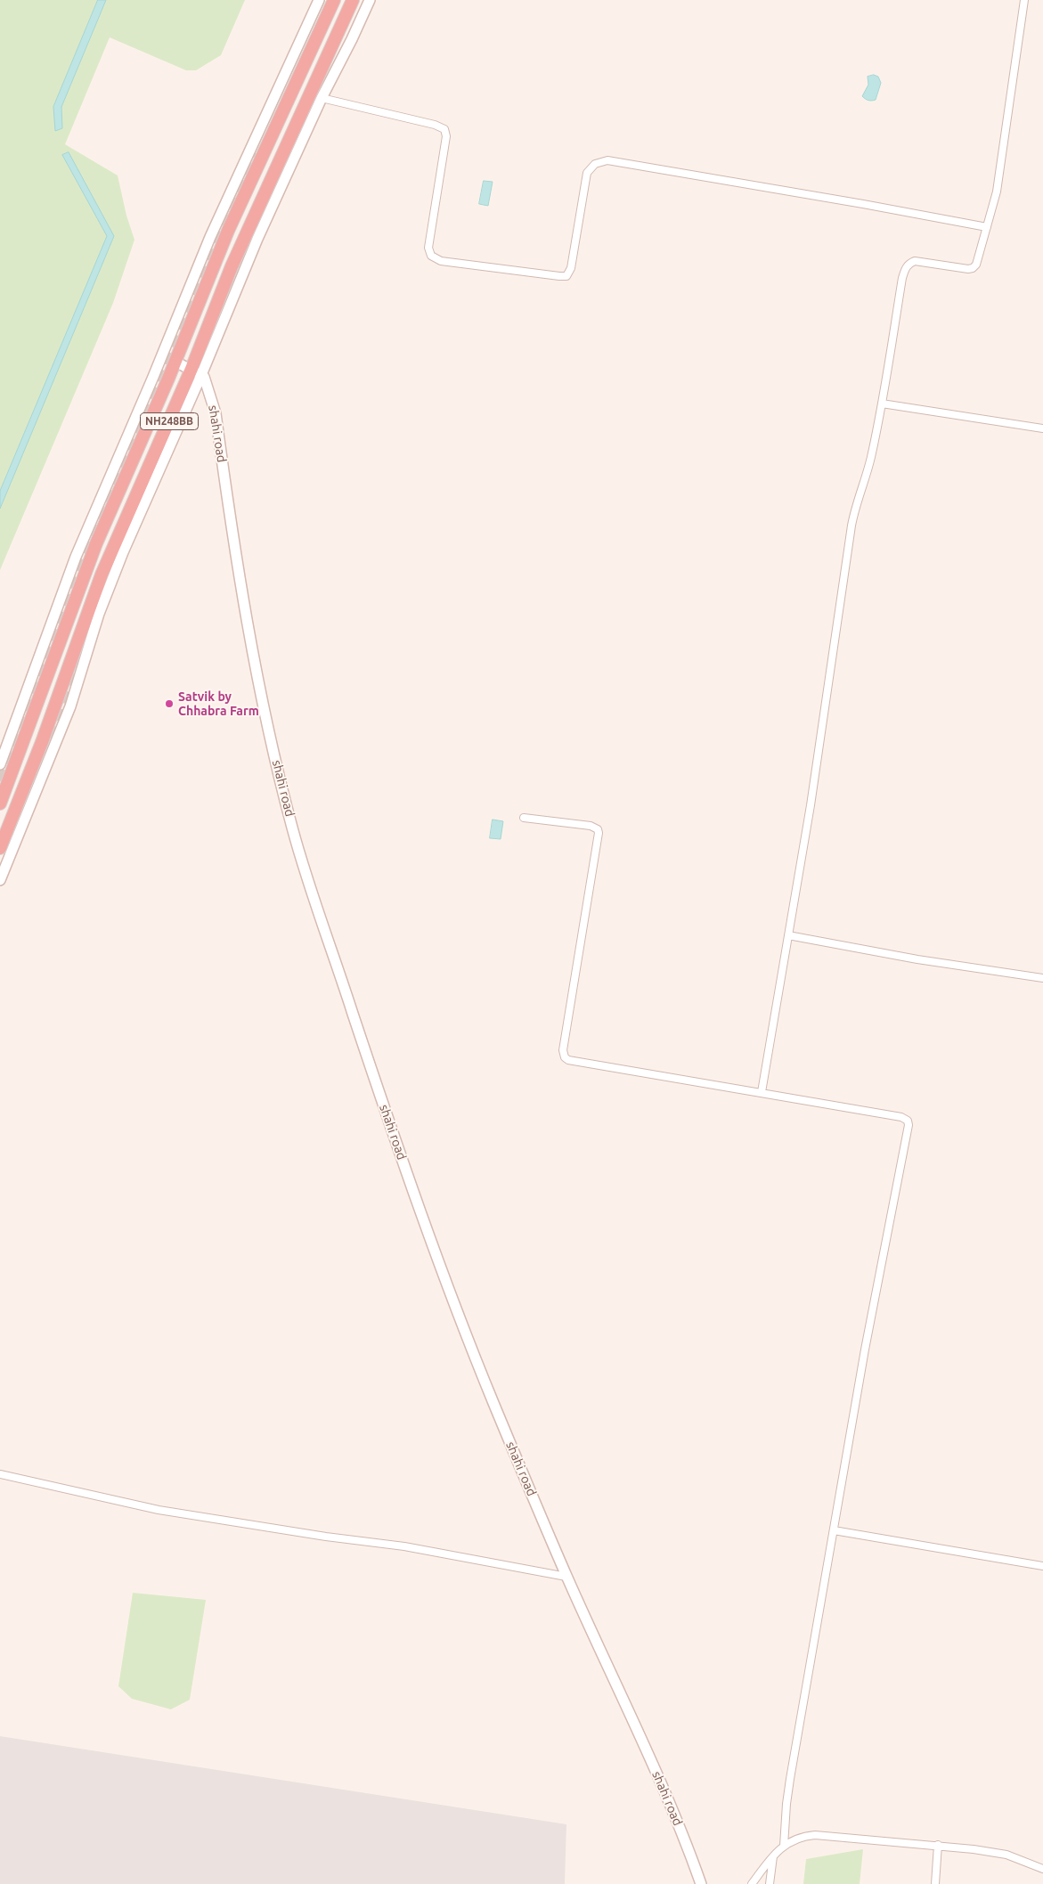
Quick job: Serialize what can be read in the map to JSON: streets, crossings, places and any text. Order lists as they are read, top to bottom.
{
  "streets": {
    "highway": ["NH248BB"],
    "street": ["shahi road"]
  },
  "crossings": [
    ["NH248BB", "shahi road"]
  ],
  "places": ["Satvik by Chhabra Farm"]
}
